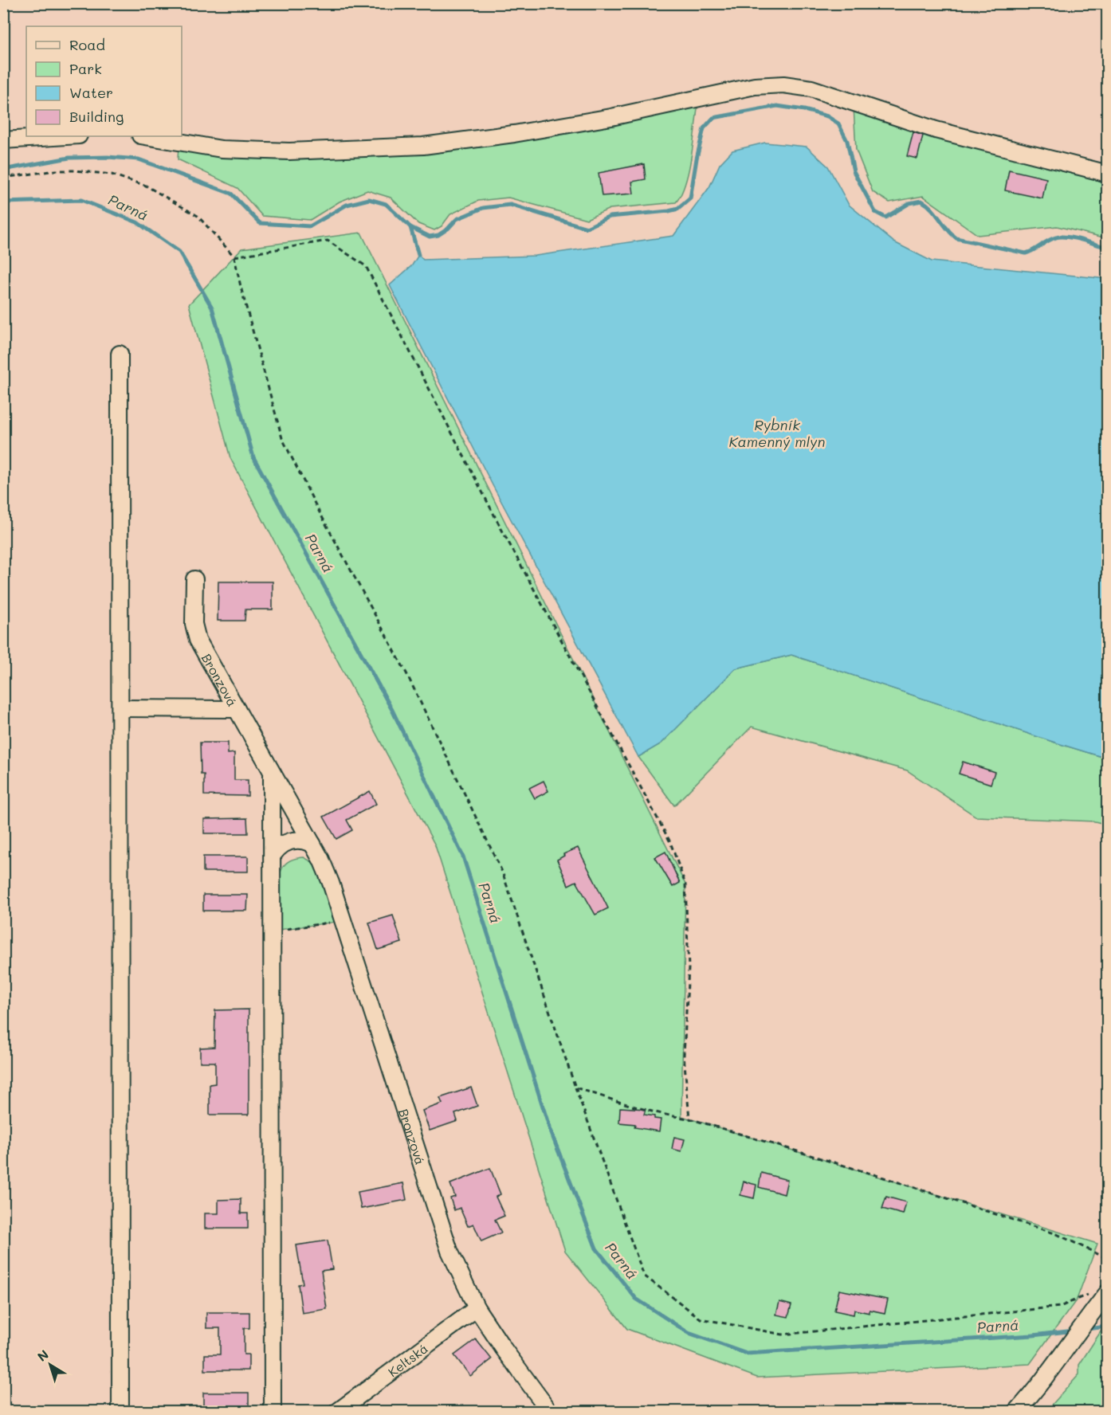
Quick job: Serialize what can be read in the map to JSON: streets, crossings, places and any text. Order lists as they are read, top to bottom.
{
  "streets": {
    "street": ["Bronzová", "Keltská"]
  },
  "crossings": [
    ["Bronzová", "Keltská"]
  ],
  "water": ["Parná", "Rybník Kamenný mlyn"],
  "legend": [
    "Road",
    "Park",
    "Water",
    "Building"
  ],
  "north": "top left"
}
